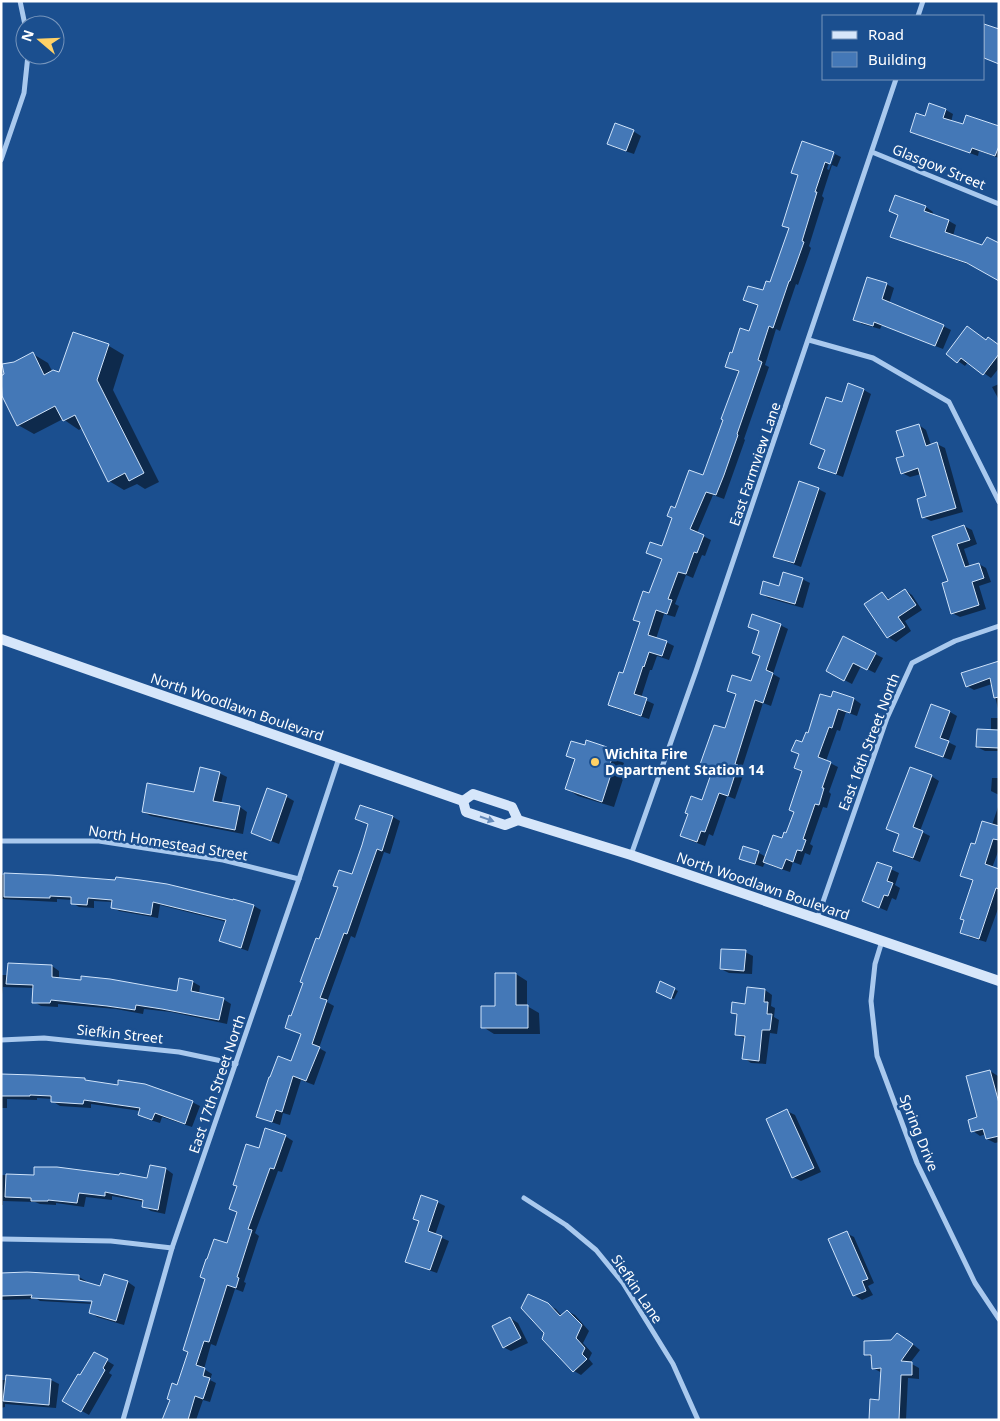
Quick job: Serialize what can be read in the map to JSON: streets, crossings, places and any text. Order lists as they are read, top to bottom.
{
  "streets": {
    "main road": ["North Woodlawn Boulevard"],
    "street": [
      "Glasgow Street",
      "East Farmview Lane",
      "East 16th Street North",
      "North Homestead Street",
      "Siefkin Street",
      "East 17th Street North",
      "Spring Drive",
      "Siefkin Lane"
    ]
  },
  "crossings": [
    ["Glasgow Street", "East Farmview Lane"],
    ["East Farmview Lane", "North Woodlawn Boulevard"],
    ["North Woodlawn Boulevard", "East 16th Street North"],
    ["North Woodlawn Boulevard", "East 17th Street North"],
    ["North Woodlawn Boulevard", "Spring Drive"],
    ["North Homestead Street", "East 17th Street North"],
    ["Siefkin Street", "East 17th Street North"]
  ],
  "places": ["Wichita Fire Department Station 14"],
  "legend": ["Road", "Building"],
  "north": "left"
}
